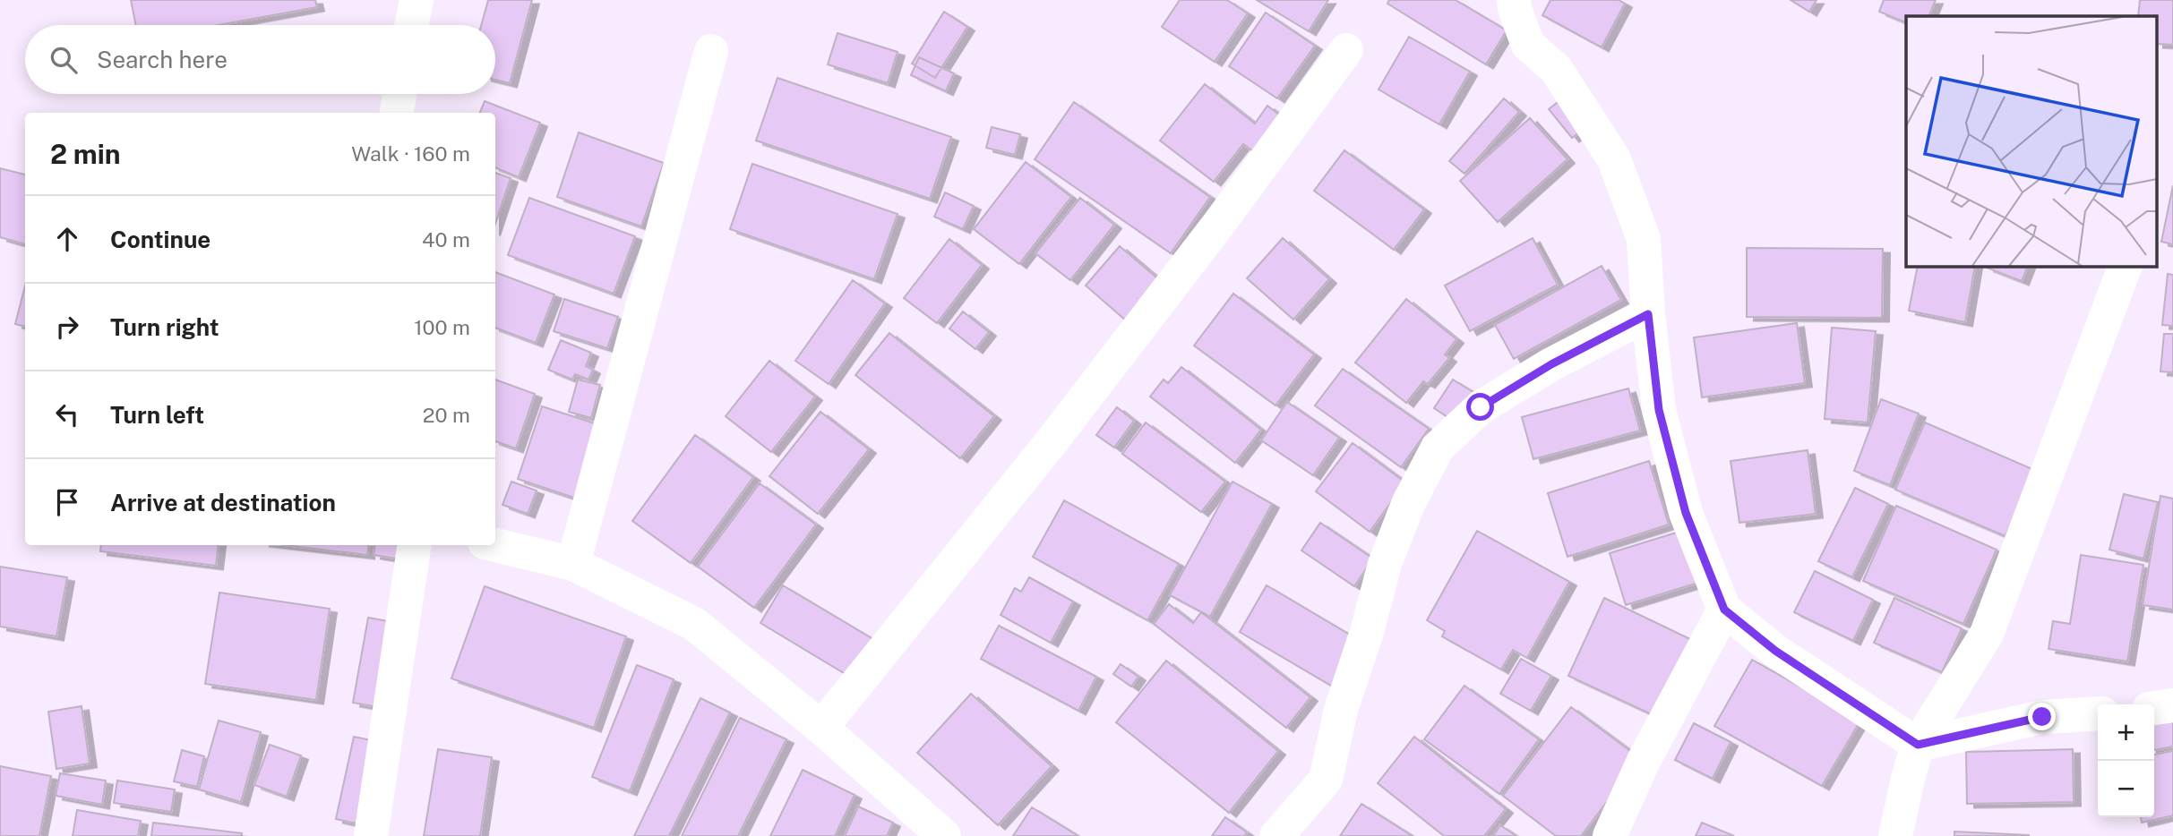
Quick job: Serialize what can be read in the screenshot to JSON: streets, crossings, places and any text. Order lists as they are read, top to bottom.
{
  "page": {
    "search": "Search here",
    "heading": ["2 min", "Walk · 160 m"],
    "list": [
      ["Continue", "40 m"],
      ["Turn right", "100 m"],
      ["Turn left", "20 m"],
      "Arrive at destination"
    ],
    "map_buttons": ["+", "−"]
  }
}
